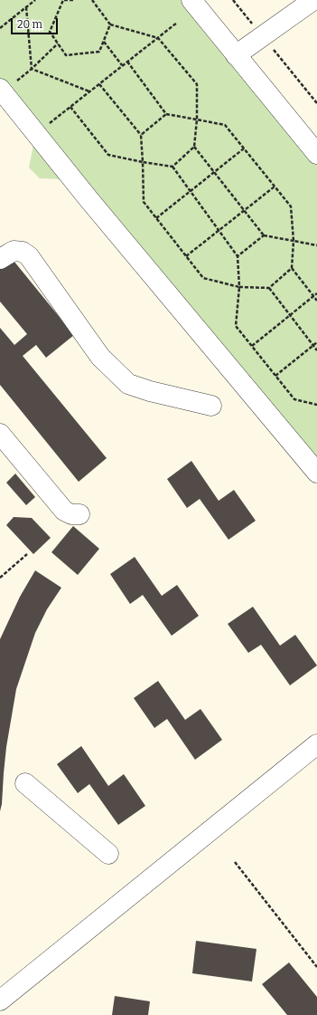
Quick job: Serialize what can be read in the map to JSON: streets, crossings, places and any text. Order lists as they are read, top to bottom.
{
  "scale_bar": "20 m"
}
